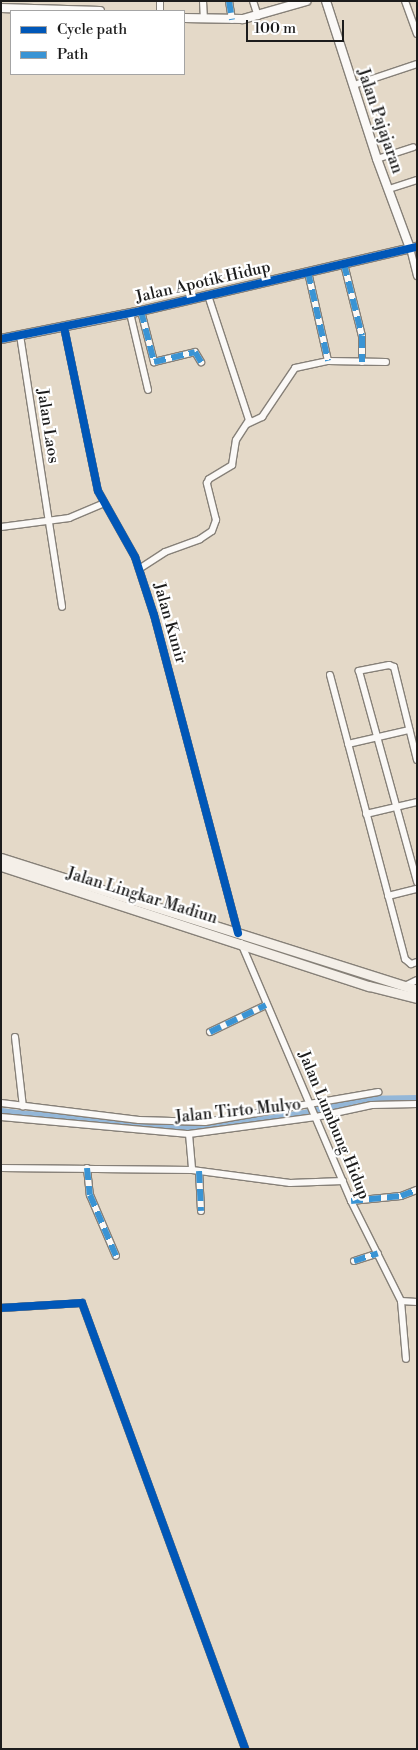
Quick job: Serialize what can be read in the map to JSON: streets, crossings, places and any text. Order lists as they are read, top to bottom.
{
  "streets": {
    "main road": ["Jalan Lingkar Madiun"],
    "street": [
      "Jalan Pajajaran",
      "Jalan Apotik Hidup",
      "Jalan Laos",
      "Jalan Kunir",
      "Jalan Tirto Mulyo",
      "Jalan Lumbung Hidup"
    ]
  },
  "crossings": [
    ["Jalan Pajajaran", "Jalan Apotik Hidup"],
    ["Jalan Apotik Hidup", "Jalan Laos"],
    ["Jalan Apotik Hidup", "Jalan Kunir"],
    ["Jalan Kunir", "Jalan Lingkar Madiun"],
    ["Jalan Lingkar Madiun", "Jalan Lumbung Hidup"],
    ["Jalan Tirto Mulyo", "Jalan Lumbung Hidup"]
  ],
  "legend": ["Cycle path", "Path"],
  "scale_bar": "100 m"
}
